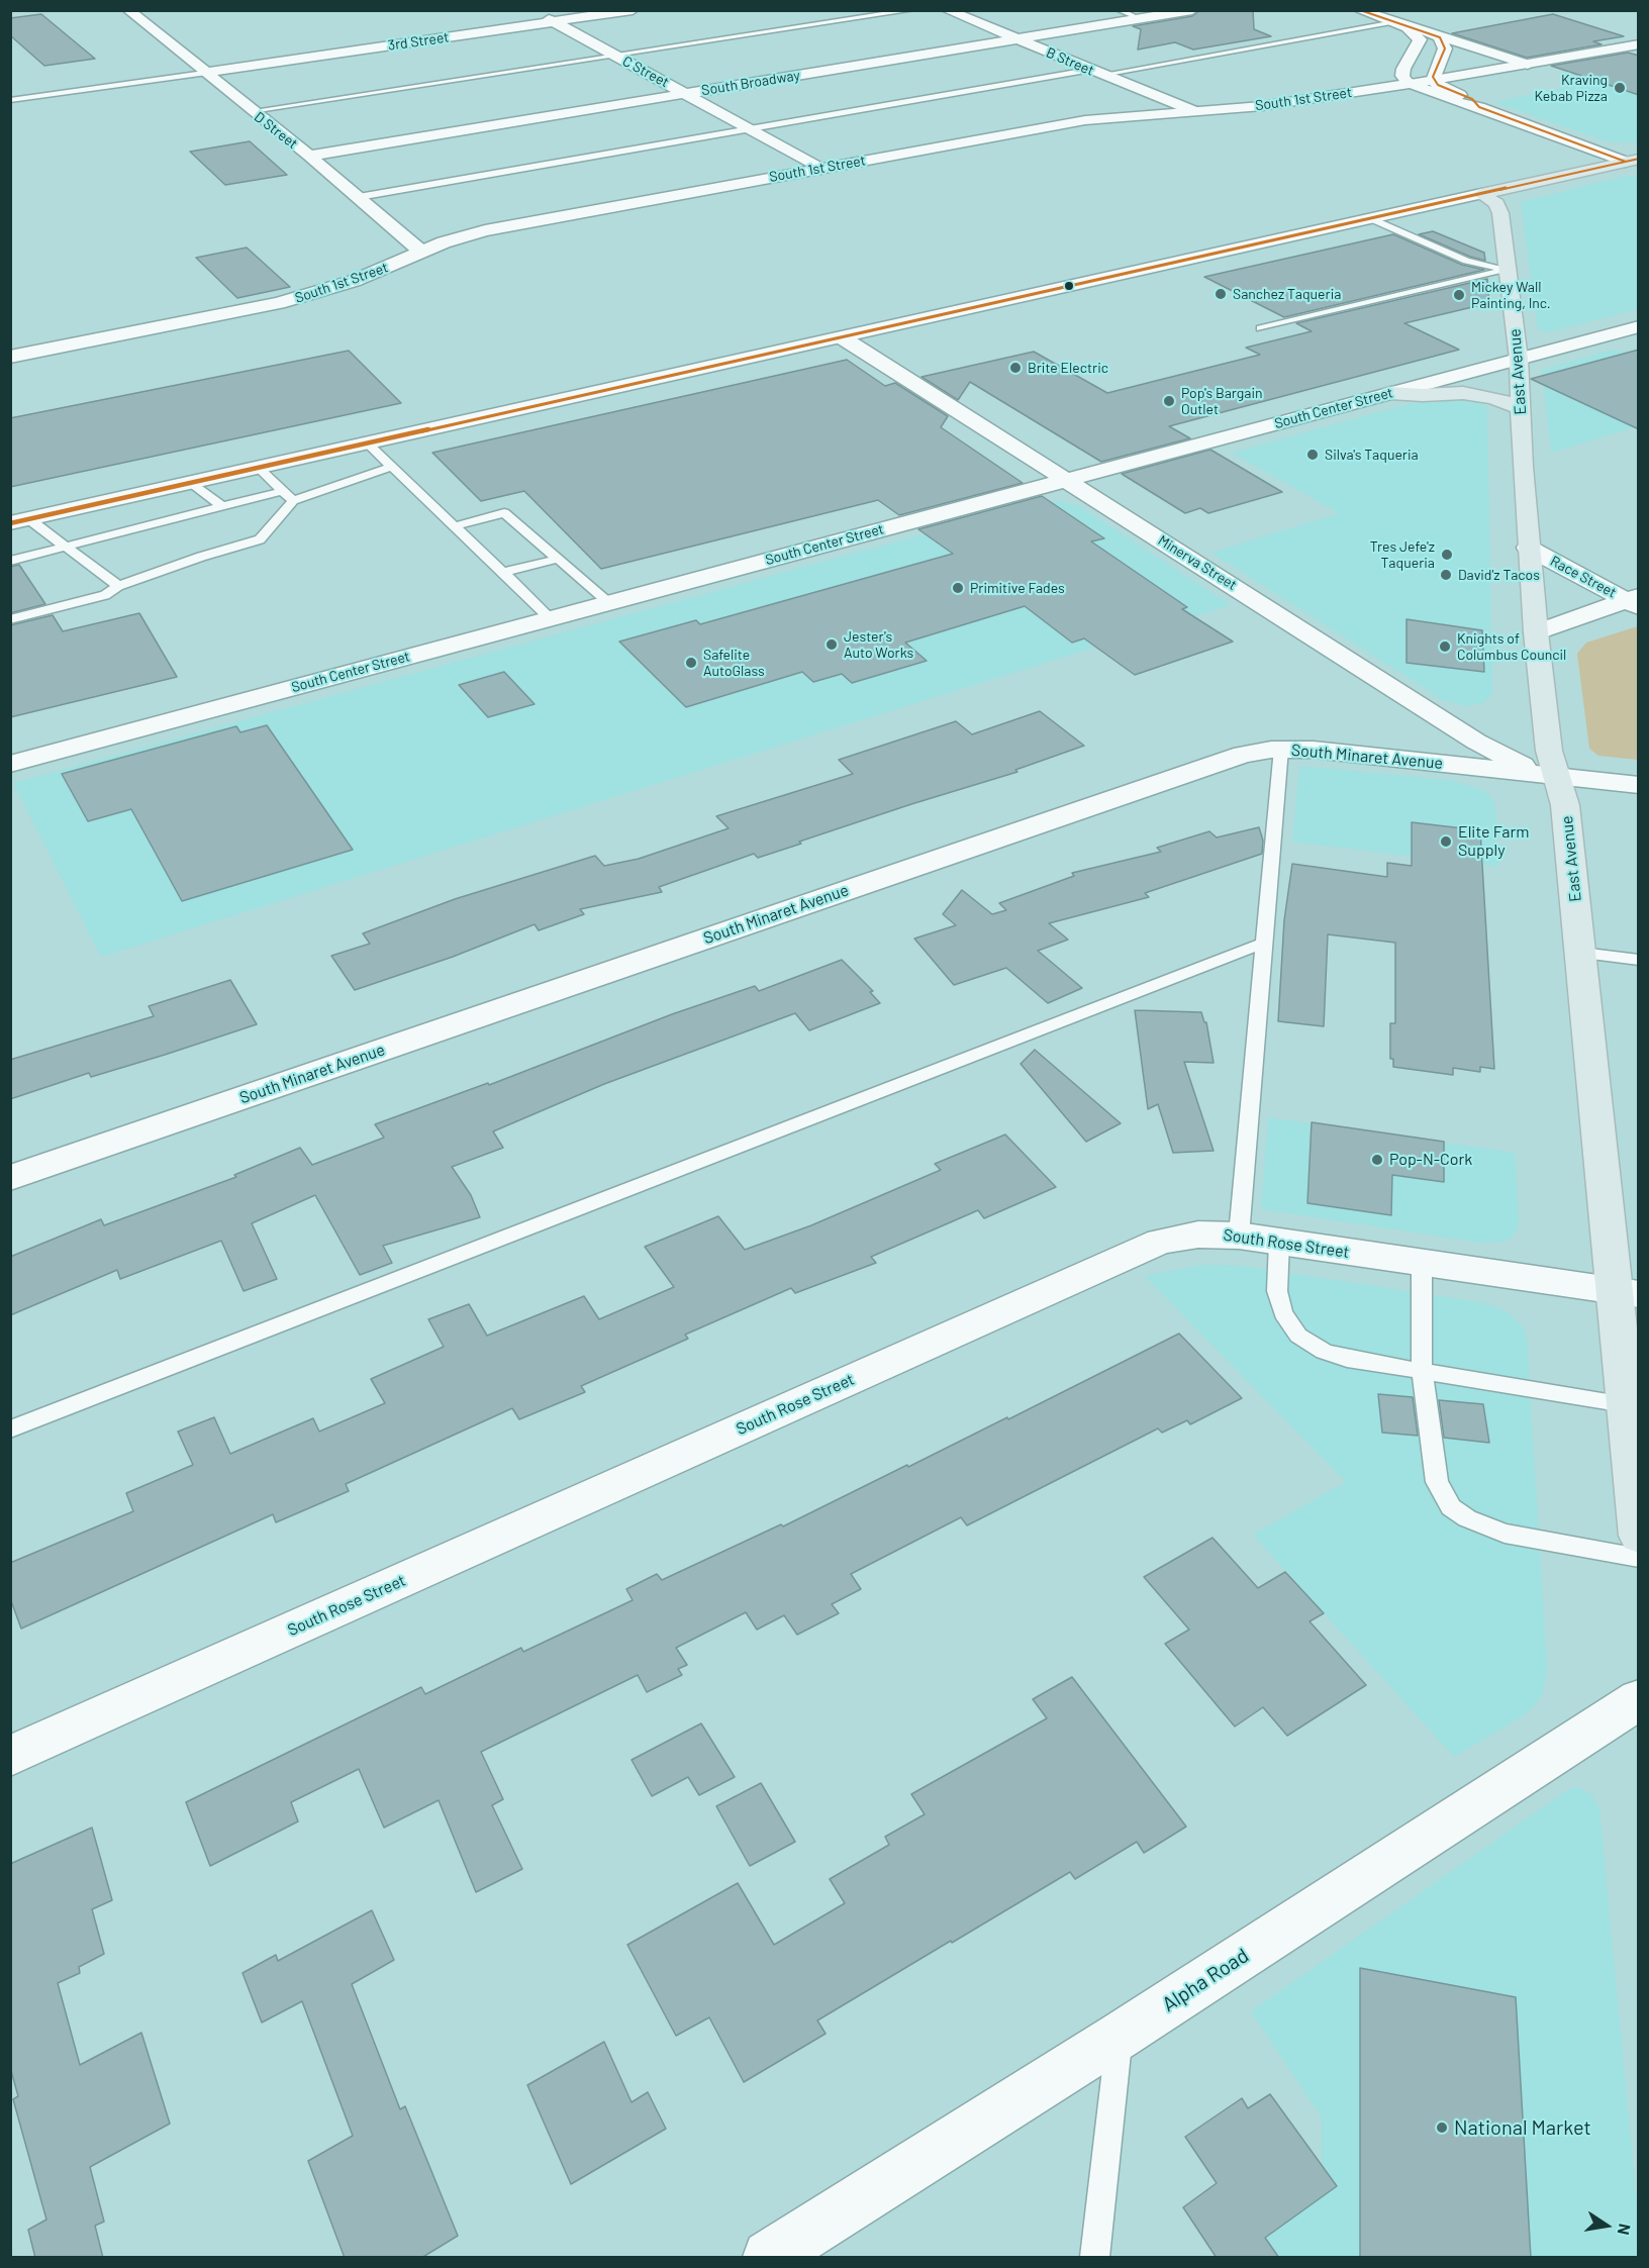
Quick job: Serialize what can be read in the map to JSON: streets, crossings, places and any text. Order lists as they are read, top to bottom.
{
  "streets": {
    "main road": ["East Avenue"],
    "street": [
      "3rd Street",
      "B Street",
      "C Street",
      "South Broadway",
      "South 1st Street",
      "D Street",
      "South Center Street",
      "Minerva Street",
      "Race Street",
      "South Minaret Avenue",
      "South Rose Street",
      "Alpha Road"
    ]
  },
  "crossings": [
    ["3rd Street", "C Street"],
    ["3rd Street", "D Street"],
    ["B Street", "South Broadway"],
    ["B Street", "South 1st Street"],
    ["C Street", "South Broadway"],
    ["C Street", "South 1st Street"],
    ["South Broadway", "D Street"],
    ["South 1st Street", "D Street"],
    ["East Avenue", "South Center Street"],
    ["East Avenue", "Race Street"],
    ["East Avenue", "South Minaret Avenue"],
    ["East Avenue", "South Rose Street"],
    ["South Center Street", "Minerva Street"],
    ["Minerva Street", "South Minaret Avenue"]
  ],
  "places": [
    "Kraving Kebab Pizza",
    "Sanchez Taqueria",
    "Mickey Wall Painting, Inc.",
    "Brite Electric",
    "Pop's Bargain Outlet",
    "Silva's Taqueria",
    "Tres Jefe'z Taqueria",
    "David'z Tacos",
    "Primitive Fades",
    "Jester's Auto Works",
    "Knights of Columbus Council",
    "Safelite AutoGlass",
    "Elite Farm Supply",
    "Pop-N-Cork",
    "National Market"
  ],
  "north": "right"
}
